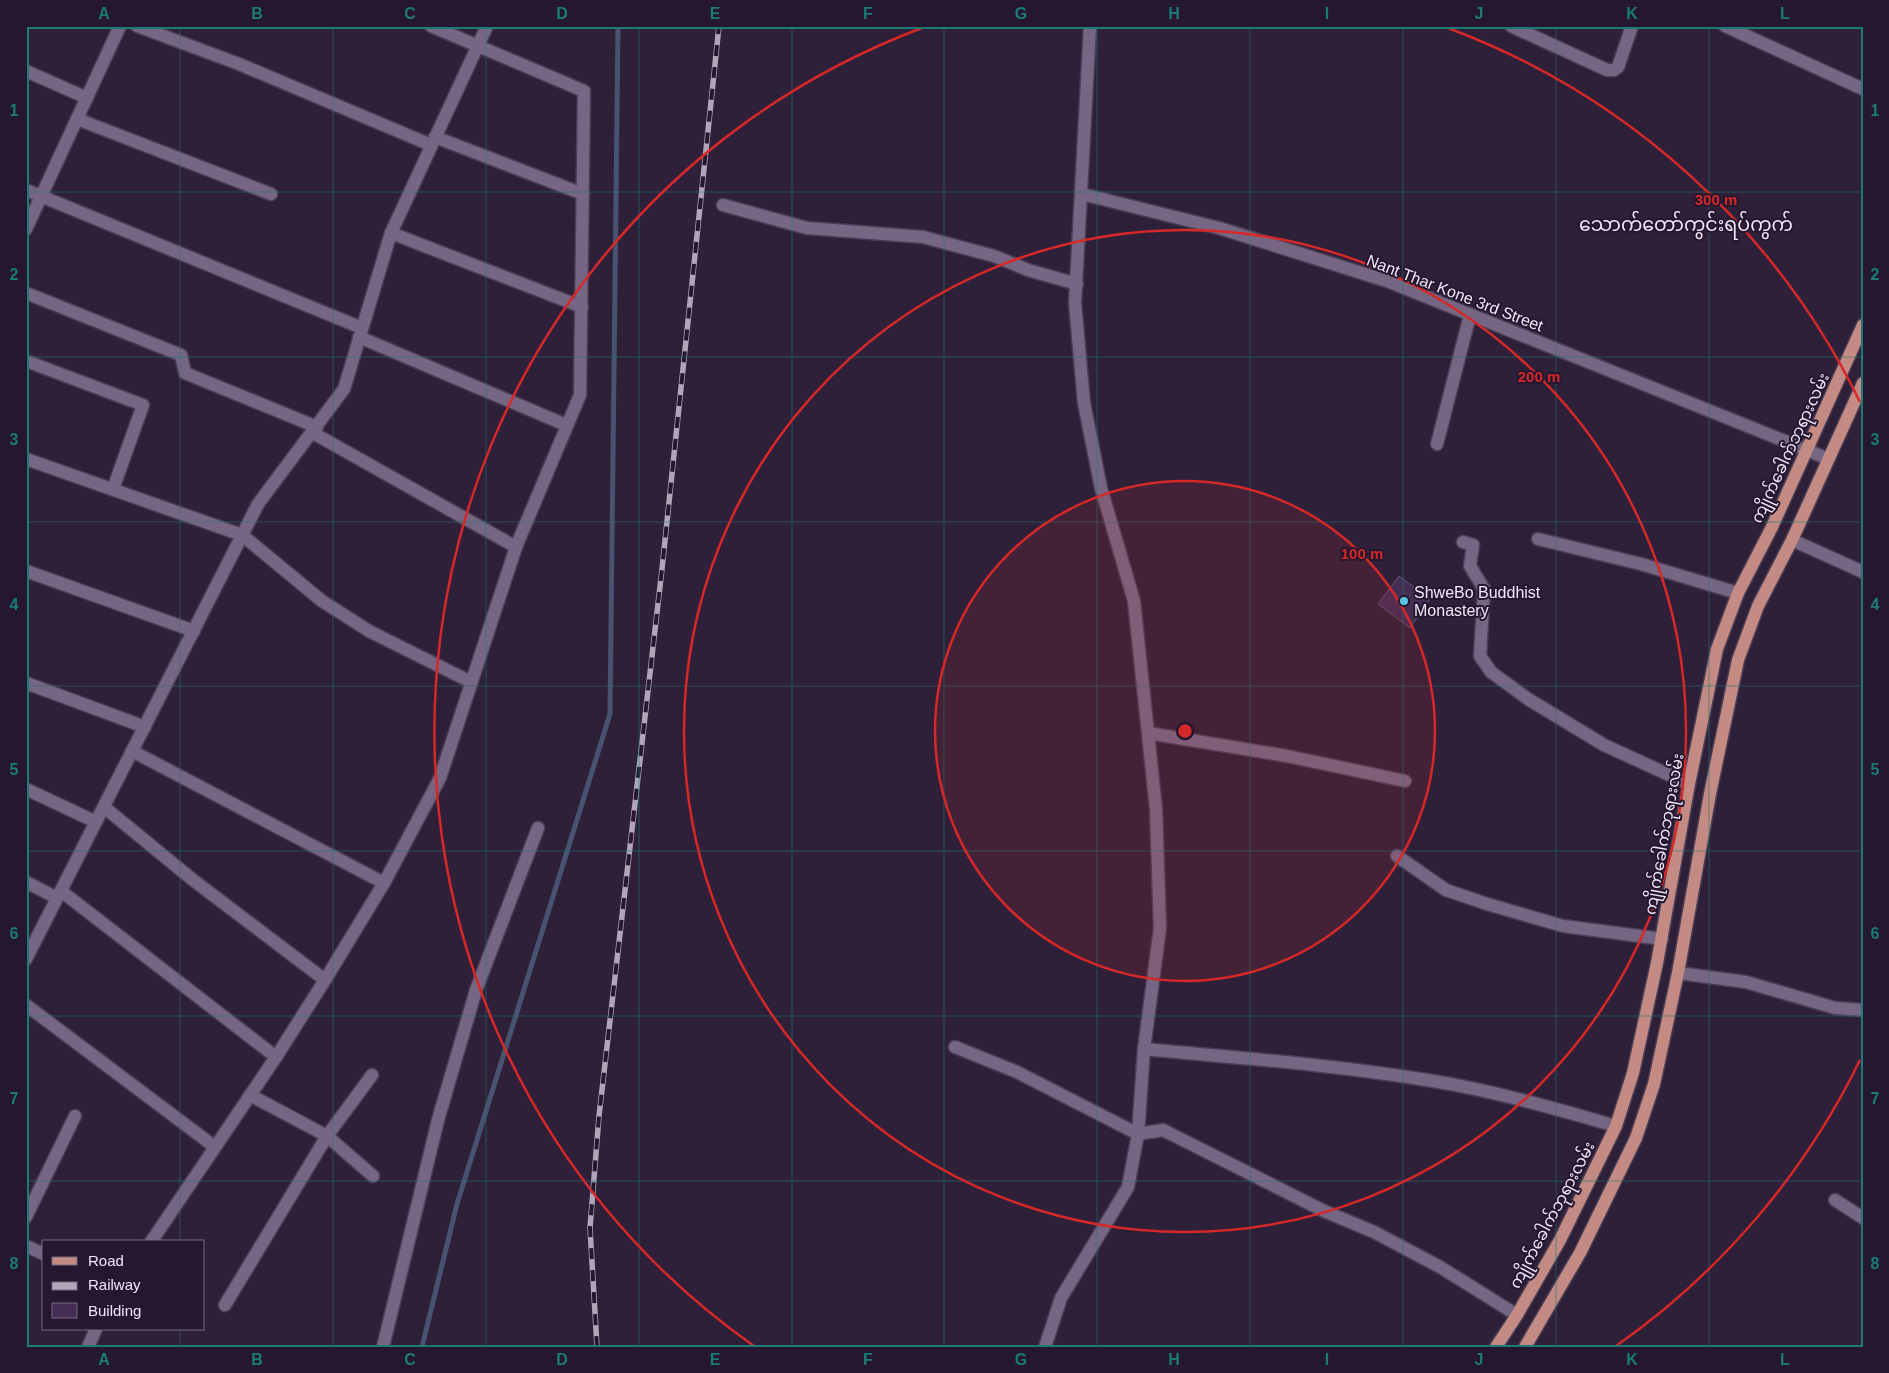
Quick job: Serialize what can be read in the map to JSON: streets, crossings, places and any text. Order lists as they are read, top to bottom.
{
  "streets": {
    "main road": ["ကျိုက်ခေါက်ဘုရားလမ်း"],
    "street": ["Nant Thar Kone 3rd Street"]
  },
  "crossings": [
    ["Nant Thar Kone 3rd Street", "ကျိုက်ခေါက်ဘုရားလမ်း"]
  ],
  "districts": ["သောက်တော်ကွင်းရပ်ကွက်"],
  "places": ["ShweBo Buddhist Monastery"],
  "legend": ["Road", "Railway", "Building"],
  "grid": {
    "columns": [
      "A",
      "B",
      "C",
      "D",
      "E",
      "F",
      "G",
      "H",
      "I",
      "J",
      "K",
      "L"
    ],
    "rows": [
      "1",
      "2",
      "3",
      "4",
      "5",
      "6",
      "7",
      "8"
    ]
  },
  "rings": ["300 m", "200 m", "100 m"]
}
